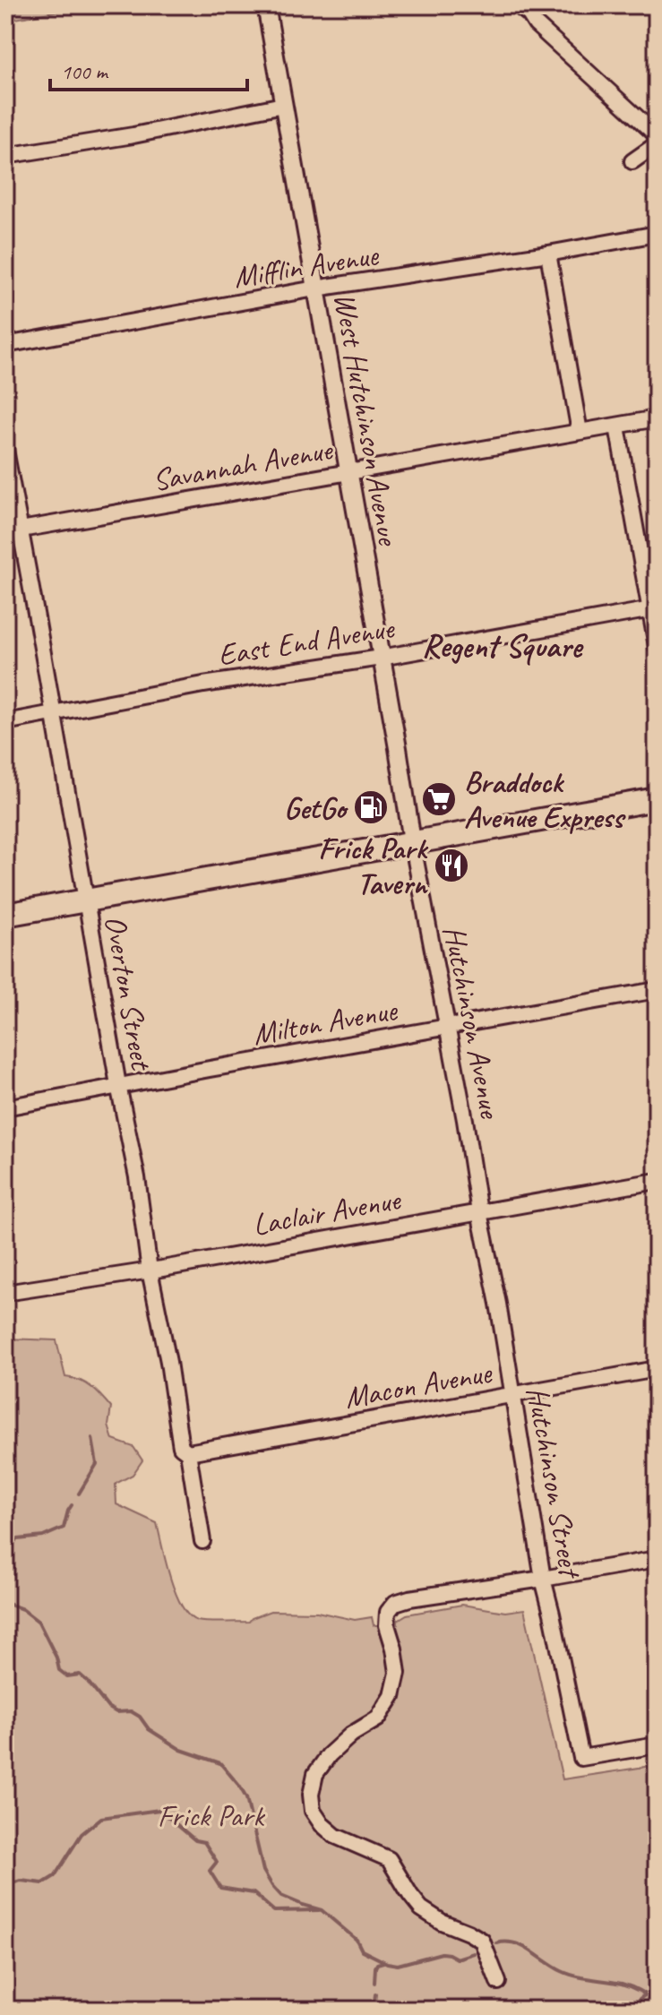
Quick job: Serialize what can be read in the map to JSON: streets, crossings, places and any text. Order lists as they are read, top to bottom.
{
  "streets": {
    "street": [
      "Mifflin Avenue",
      "West Hutchinson Avenue",
      "Savannah Avenue",
      "East End Avenue",
      "Overton Street",
      "Milton Avenue",
      "Hutchinson Avenue",
      "Laclair Avenue",
      "Macon Avenue",
      "Hutchinson Street"
    ]
  },
  "crossings": [
    ["Mifflin Avenue", "West Hutchinson Avenue"],
    ["West Hutchinson Avenue", "Savannah Avenue"],
    ["West Hutchinson Avenue", "East End Avenue"],
    ["West Hutchinson Avenue", "Hutchinson Avenue"],
    ["Savannah Avenue", "Overton Street"],
    ["East End Avenue", "Overton Street"],
    ["Overton Street", "Milton Avenue"],
    ["Overton Street", "Laclair Avenue"],
    ["Overton Street", "Macon Avenue"],
    ["Milton Avenue", "Hutchinson Avenue"],
    ["Hutchinson Avenue", "Laclair Avenue"],
    ["Hutchinson Avenue", "Hutchinson Street"],
    ["Laclair Avenue", "Hutchinson Street"],
    ["Macon Avenue", "Hutchinson Street"]
  ],
  "districts": ["Regent Square"],
  "parks": ["Frick Park"],
  "places": {
    "supermarket": ["Braddock Avenue Express"],
    "fuel station": ["GetGo"],
    "restaurant": ["Frick Park Tavern"]
  },
  "scale_bar": "100 m"
}
